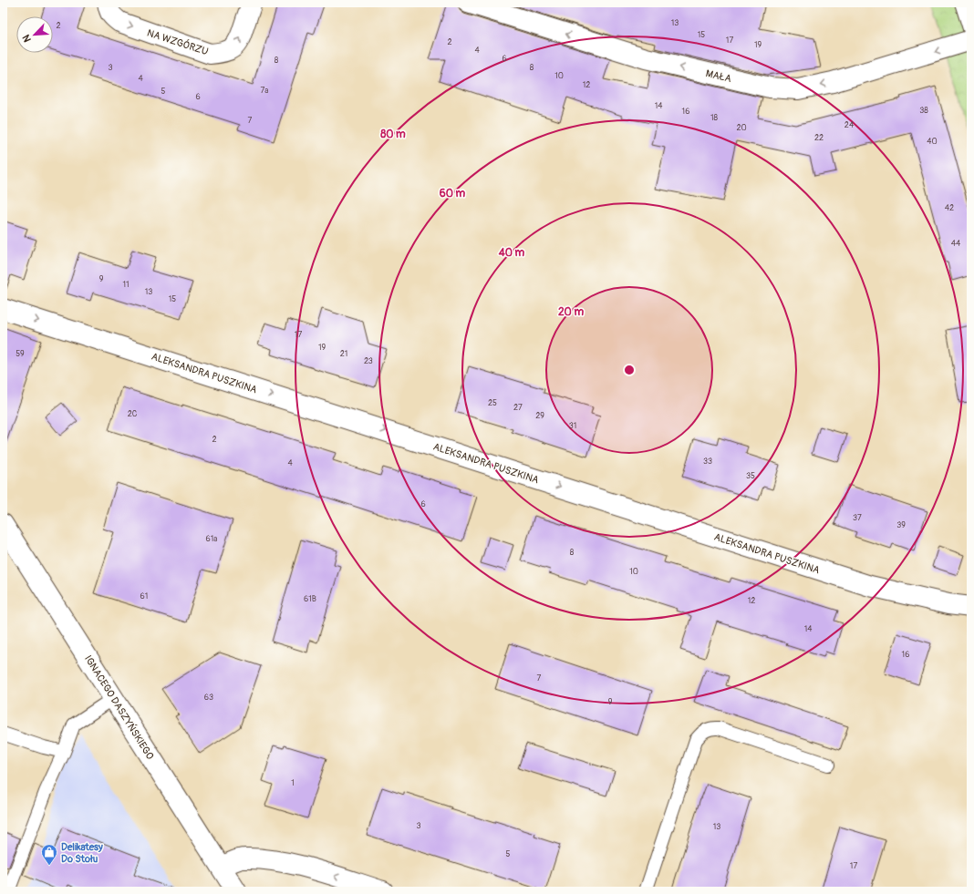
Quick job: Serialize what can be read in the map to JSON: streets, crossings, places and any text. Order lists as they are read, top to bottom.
{
  "streets": {
    "street": [
      "NA WZGÓRZU",
      "MAŁA",
      "ALEKSANDRA PUSZKINA",
      "IGNACEGO DASZYŃSKIEGO"
    ]
  },
  "one_way": ["MAŁA", "ALEKSANDRA PUSZKINA"],
  "places": {
    "shop": ["Delikatesy Do Stołu"]
  },
  "house_numbers": [
    "13",
    "2",
    "15",
    "17",
    "2",
    "19",
    "4",
    "6",
    "8",
    "3",
    "8",
    "10",
    "4",
    "12",
    "7a",
    "5",
    "6",
    "14",
    "38",
    "16",
    "18",
    "7",
    "24",
    "20",
    "22",
    "40",
    "42",
    "44",
    "9",
    "11",
    "13",
    "15",
    "17",
    "19",
    "59",
    "21",
    "23",
    "25",
    "27",
    "2C",
    "29",
    "31",
    "2",
    "33",
    "4",
    "35",
    "6",
    "37",
    "39",
    "61a",
    "8",
    "10",
    "61",
    "61B",
    "12",
    "14",
    "16",
    "7",
    "63",
    "9",
    "1",
    "3",
    "13",
    "5",
    "17"
  ],
  "north": "bottom left",
  "rings": [
    "80 m",
    "60 m",
    "40 m",
    "20 m"
  ]
}
